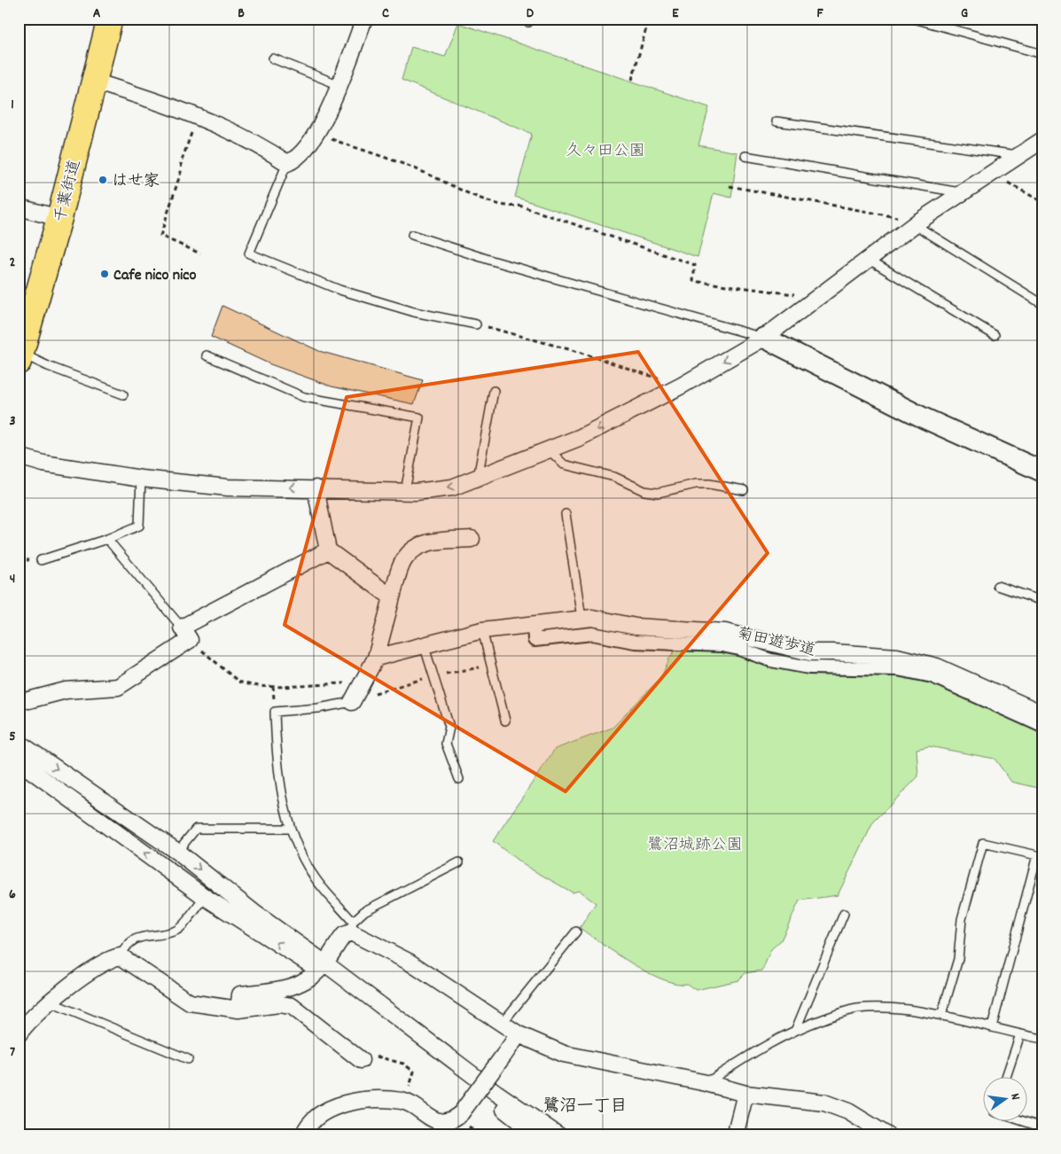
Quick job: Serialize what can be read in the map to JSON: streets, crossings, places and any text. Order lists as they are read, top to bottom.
{
  "streets": {
    "highway": ["千葉街道"],
    "street": ["菊田遊歩道"]
  },
  "districts": ["鷺沼一丁目"],
  "parks": ["久々田公園", "鷺沼城跡公園"],
  "places": ["はせ家", "Cafe nico nico"],
  "north": "right",
  "grid": {
    "columns": [
      "A",
      "B",
      "C",
      "D",
      "E",
      "F",
      "G"
    ],
    "rows": [
      "1",
      "2",
      "3",
      "4",
      "5",
      "6",
      "7"
    ]
  }
}
